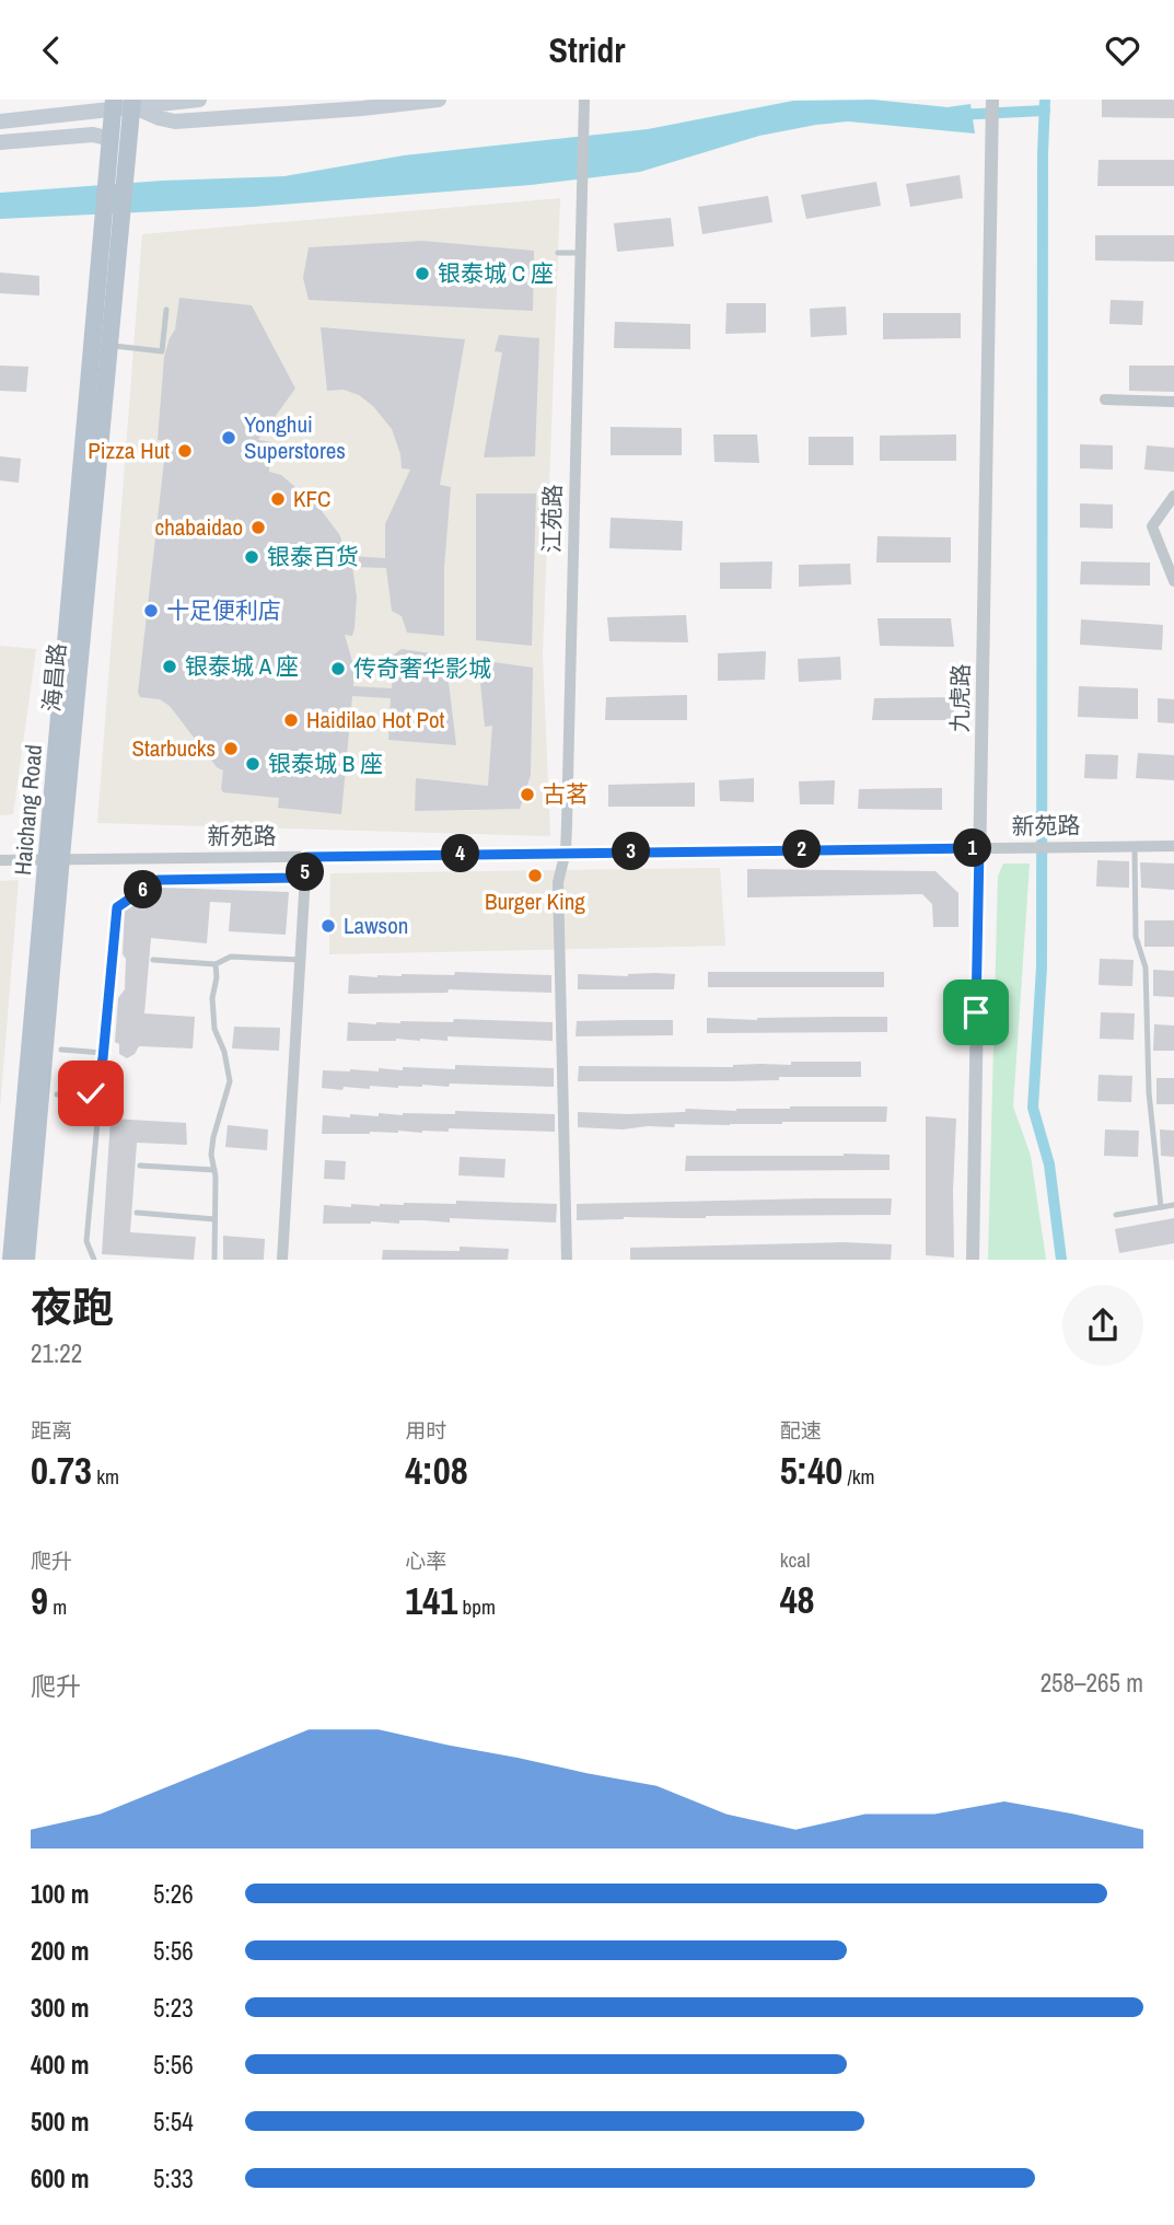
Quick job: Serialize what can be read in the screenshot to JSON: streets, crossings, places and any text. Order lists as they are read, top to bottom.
{
  "streets": {
    "main road": ["海昌路", "Haichang Road"],
    "street": ["江苑路", "九虎路", "新苑路"]
  },
  "crossings": [
    ["江苑路", "新苑路"],
    ["海昌路", "Haichang Road"],
    ["海昌路", "新苑路"],
    ["九虎路", "新苑路"],
    ["Haichang Road", "新苑路"]
  ],
  "places": [
    "银泰城 C 座",
    "Yonghui Superstores",
    "Pizza Hut",
    "KFC",
    "chabaidao",
    "银泰百货",
    "十足便利店",
    "银泰城 A 座",
    "传奇奢华影城",
    "Haidilao Hot Pot",
    "Starbucks",
    "银泰城 B 座",
    "古茗",
    "Burger King",
    "Lawson"
  ],
  "page": {
    "header": "Stridr",
    "pins": [
      "1",
      "2",
      "3",
      "4",
      "5",
      "6"
    ],
    "heading": ["夜跑", "21:22"],
    "stats": [
      ["距离", "0.73 km"],
      ["用时", "4:08"],
      ["配速", "5:40 /km"],
      ["爬升", "9 m"],
      ["心率", "141 bpm"],
      ["kcal", "48"]
    ],
    "chart": ["爬升", "258–265 m"],
    "list": [
      {
        "name": "100 m",
        "note": "5:26"
      },
      {
        "name": "200 m",
        "note": "5:56"
      },
      {
        "name": "300 m",
        "note": "5:23"
      },
      {
        "name": "400 m",
        "note": "5:56"
      },
      {
        "name": "500 m",
        "note": "5:54"
      },
      {
        "name": "600 m",
        "note": "5:33"
      }
    ]
  }
}
